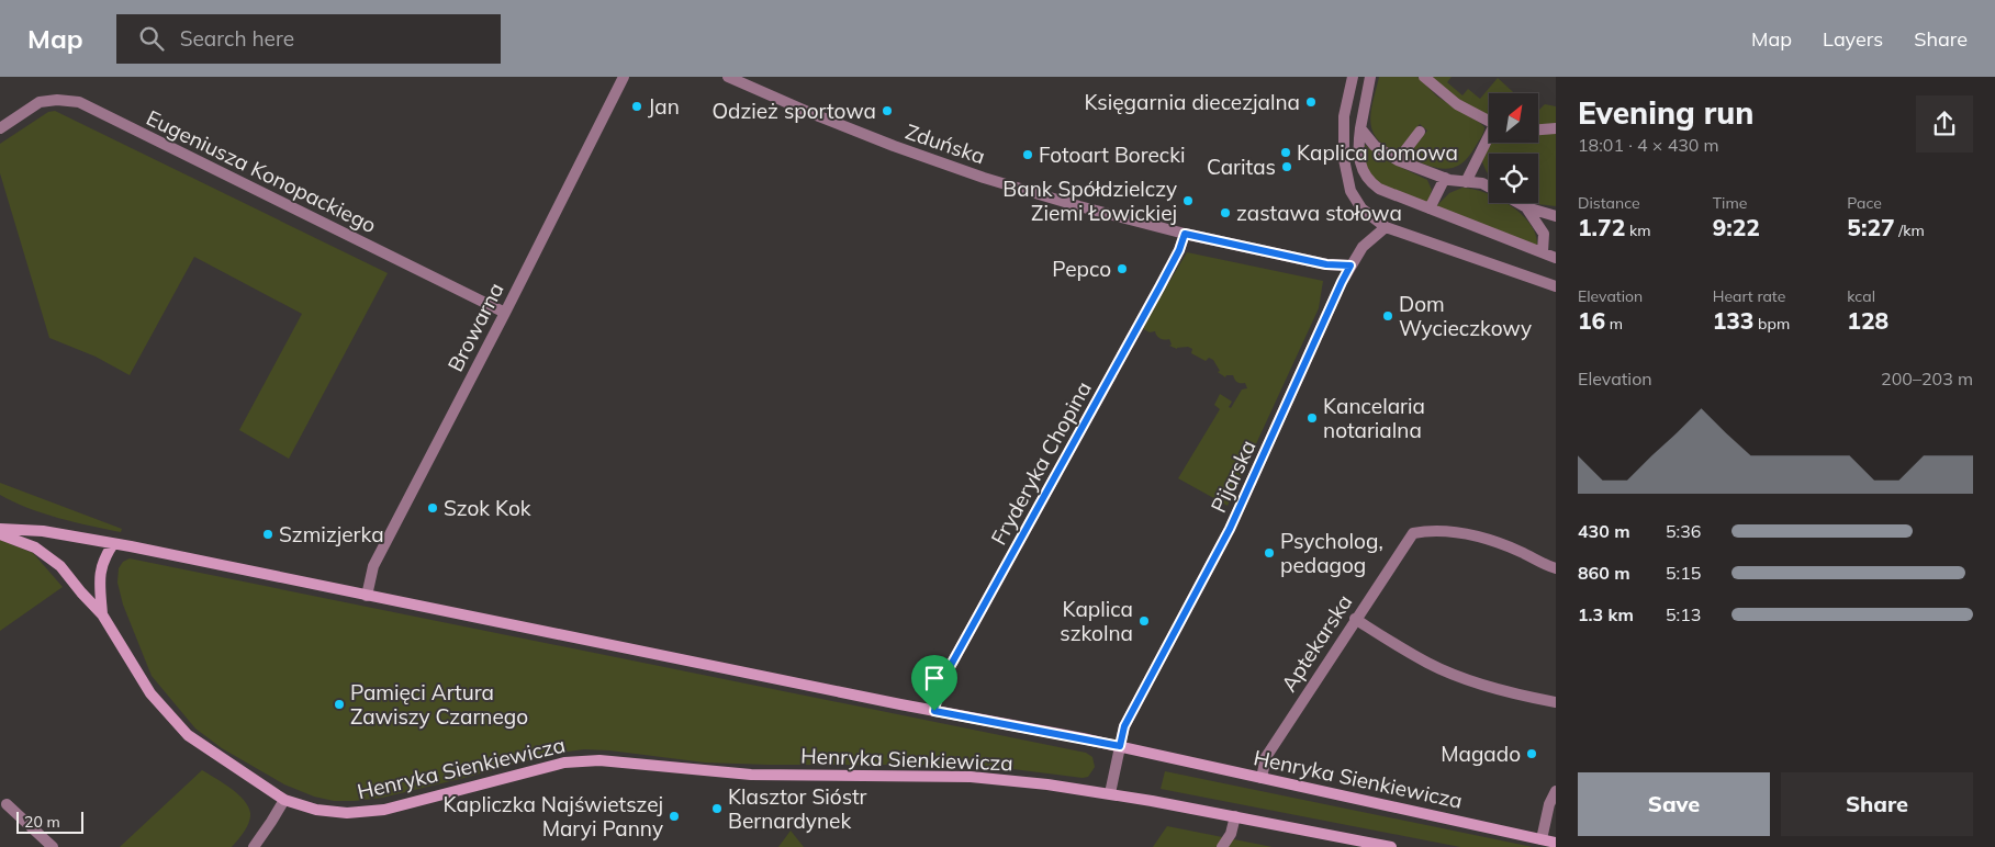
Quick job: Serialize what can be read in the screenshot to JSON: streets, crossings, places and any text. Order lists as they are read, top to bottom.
{
  "streets": {
    "street": [
      "Zduńska",
      "Eugeniusza Konopackiego",
      "Browarna",
      "Fryderyka Chopina",
      "Pijarska",
      "Aptekarska",
      "Henryka Sienkiewicza"
    ]
  },
  "crossings": [
    ["Zduńska", "Fryderyka Chopina"],
    ["Zduńska", "Pijarska"],
    ["Eugeniusza Konopackiego", "Browarna"],
    ["Browarna", "Henryka Sienkiewicza"],
    ["Fryderyka Chopina", "Henryka Sienkiewicza"],
    ["Pijarska", "Henryka Sienkiewicza"],
    ["Aptekarska", "Henryka Sienkiewicza"]
  ],
  "places": [
    "Księgarnia diecezjalna",
    "Jan",
    "Odzież sportowa",
    "Kaplica domowa",
    "Fotoart Borecki",
    "Caritas",
    "Bank Spółdzielczy Ziemi Łowickiej",
    "zastawa stołowa",
    "Pepco",
    "Dom Wycieczkowy",
    "Kancelaria notarialna",
    "Szok Kok",
    "Szmizjerka",
    "Psycholog, pedagog",
    "Kaplica szkolna",
    "Pamięci Artura Zawiszy Czarnego",
    "Magado",
    "Klasztor Sióstr Bernardynek",
    "Kapliczka Najświetszej Maryi Panny"
  ],
  "scale_bar": "20 m",
  "north": "top right",
  "page": {
    "header": "Map",
    "search": "Search here",
    "nav": ["Map", "Layers", "Share"],
    "heading": ["Evening run", "18:01 · 4 × 430 m"],
    "stats": [
      ["Distance", "1.72 km"],
      ["Time", "9:22"],
      ["Pace", "5:27 /km"],
      ["Elevation", "16 m"],
      ["Heart rate", "133 bpm"],
      ["kcal", "128"]
    ],
    "chart": ["Elevation", "200–203 m"],
    "list": [
      {
        "name": "430 m",
        "note": "5:36"
      },
      {
        "name": "860 m",
        "note": "5:15"
      },
      {
        "name": "1.3 km",
        "note": "5:13"
      }
    ],
    "buttons": ["Save", "Share"],
    "scale": "20 m"
  }
}
